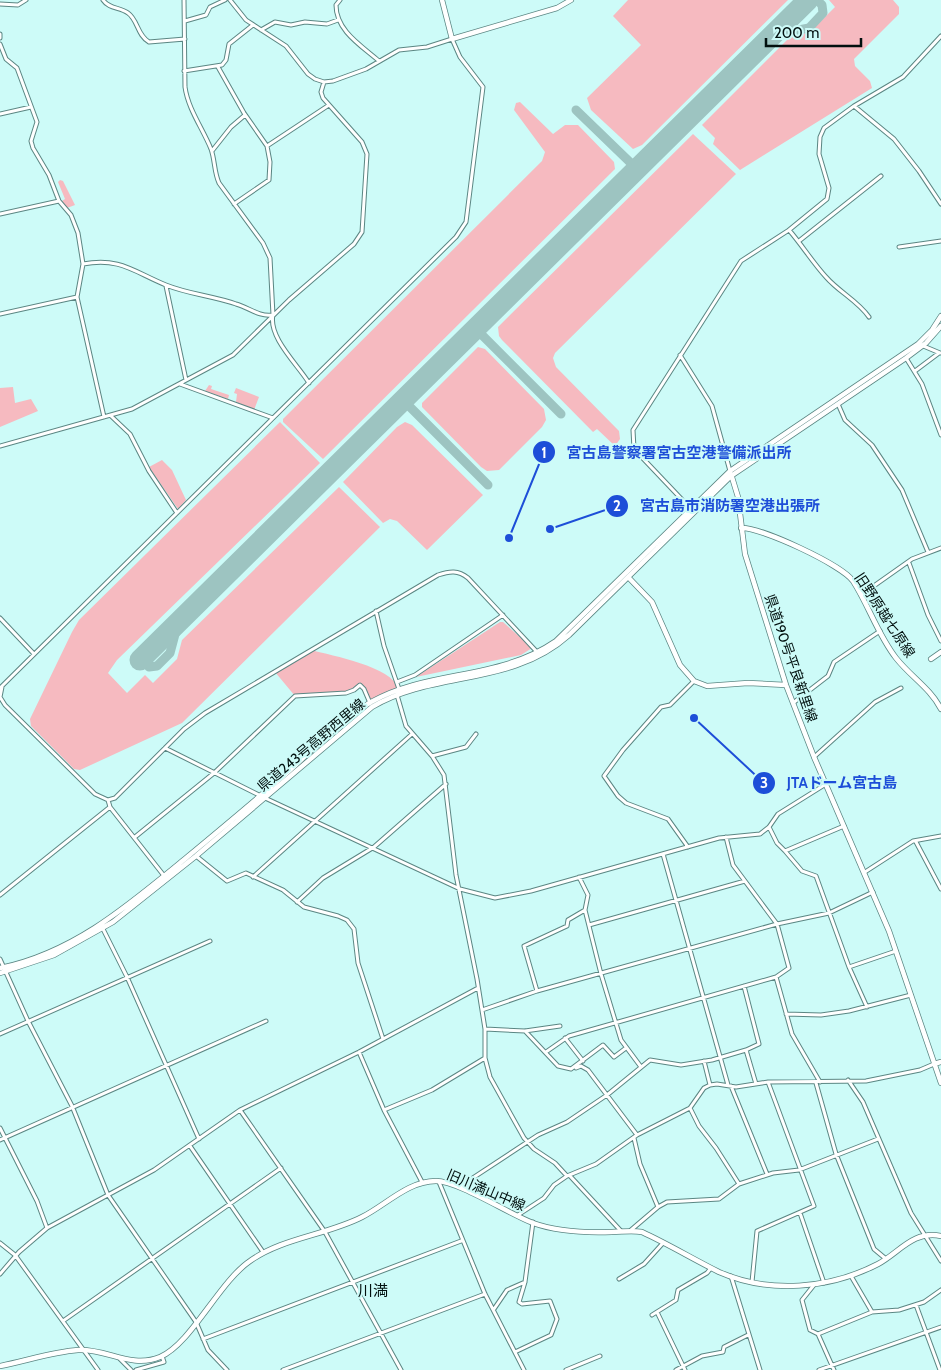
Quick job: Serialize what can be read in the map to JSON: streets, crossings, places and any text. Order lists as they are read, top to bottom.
{
  "streets": {
    "main road": [
      "旧野原越七原線",
      "県道190号平良新里線",
      "県道243号高野西里線",
      "旧川満山中線"
    ]
  },
  "crossings": [
    ["旧野原越七原線", "県道190号平良新里線"],
    ["県道190号平良新里線", "県道243号高野西里線"]
  ],
  "districts": ["川満"],
  "places": ["宮古島市消防署空港出張所", "宮古島警察署宮古空港警備派出所", "JTAドーム宮古島"],
  "scale_bar": "200 m"
}
